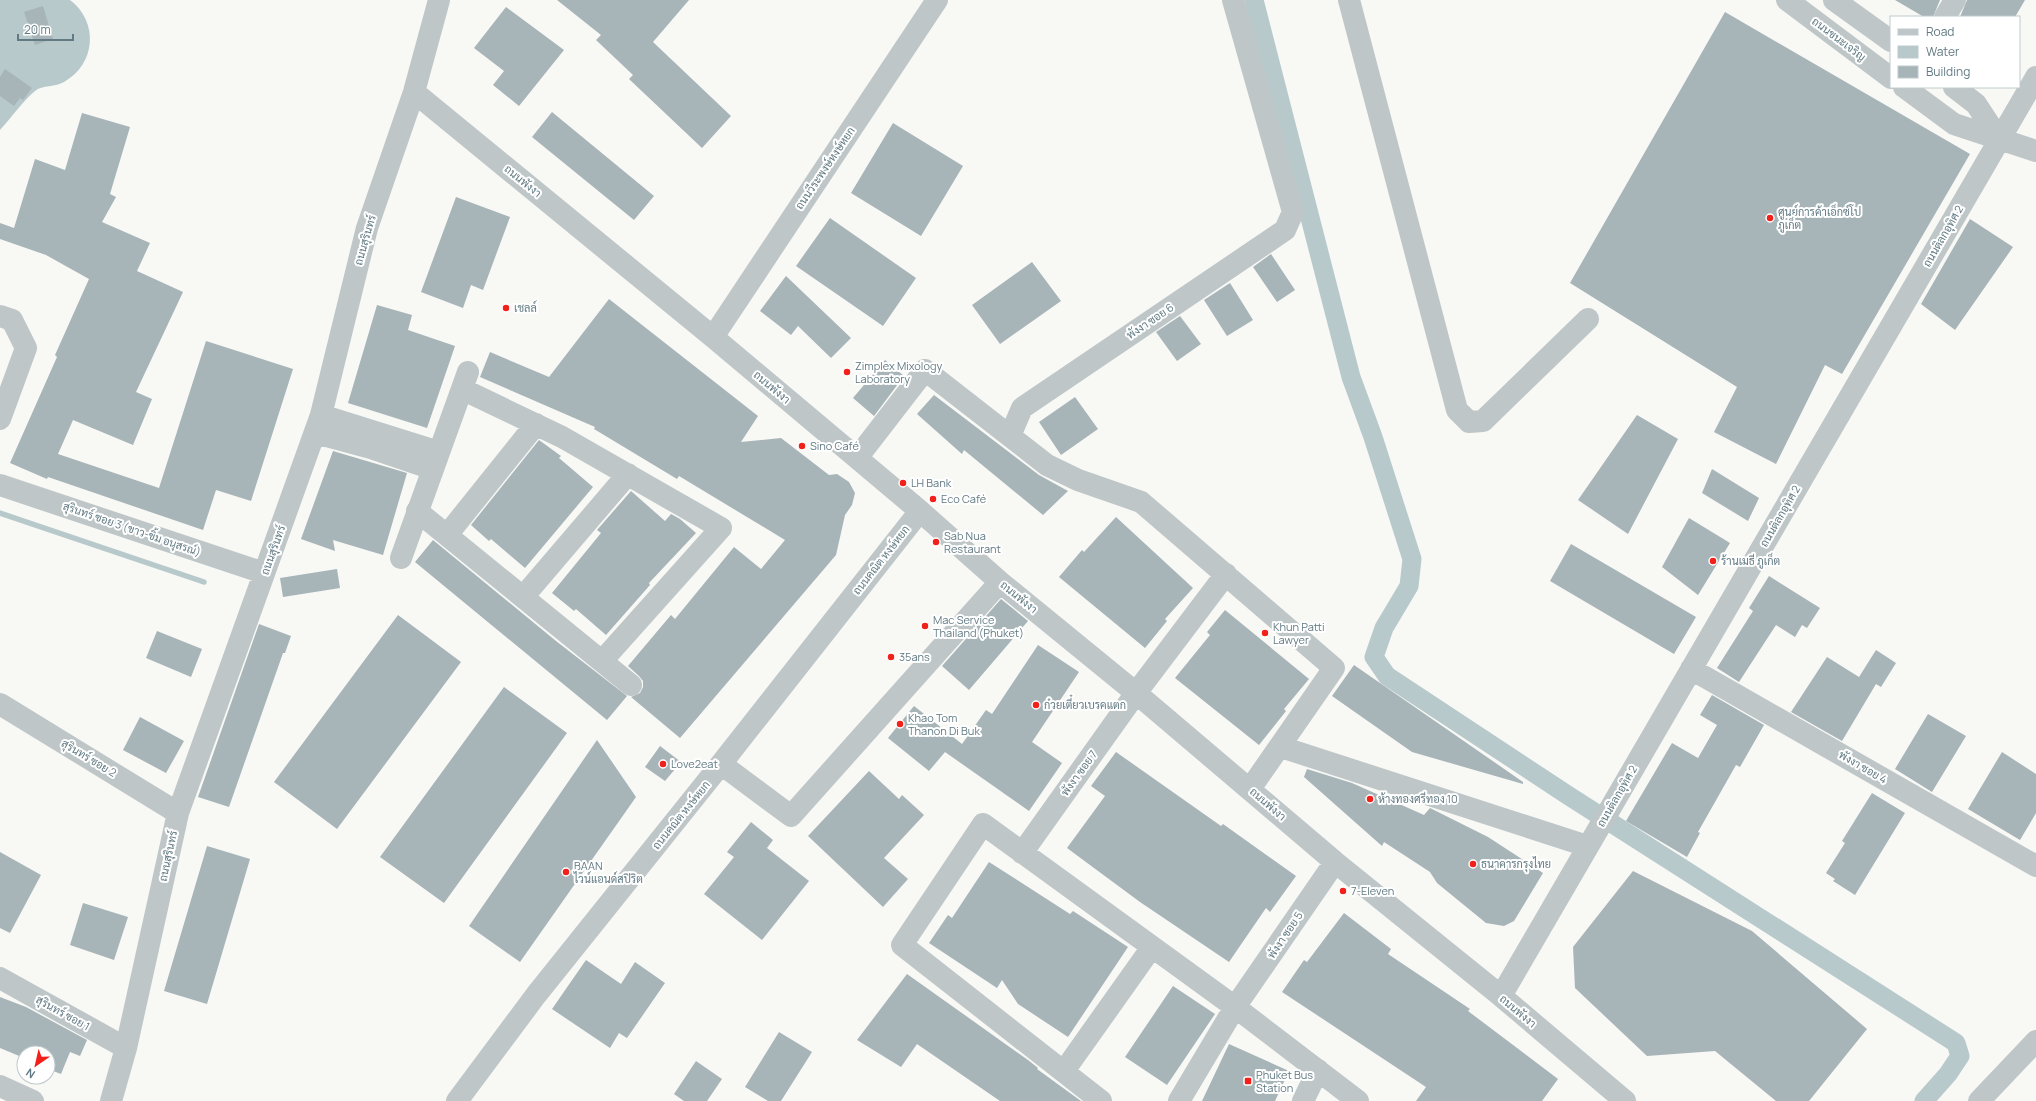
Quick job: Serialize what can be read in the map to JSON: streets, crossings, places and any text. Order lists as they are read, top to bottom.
{
  "streets": {
    "street": [
      "ถนนชนะเจริญ",
      "ถนนวีระพงษ์หงษ์หยก",
      "ถนนพังงา",
      "ถนนติลกอุทิศ 2",
      "ถนนสุรินทร์",
      "พังงา ซอย 6",
      "สุรินทร์ ซอย 3 (ขาว-ขิ้ม อนุสรณ์)",
      "ถนนคณิต หงษ์หยก",
      "สุรินทร์ ซอย 2",
      "พังงา ซอย 4",
      "พังงา ซอย 7",
      "พังงา ซอย 5",
      "สุรินทร์ ซอย 1"
    ]
  },
  "crossings": [
    ["ถนนวีระพงษ์หงษ์หยก", "ถนนพังงา"],
    ["ถนนพังงา", "ถนนติลกอุทิศ 2"],
    ["ถนนพังงา", "ถนนสุรินทร์"],
    ["ถนนพังงา", "ถนนคณิต หงษ์หยก"],
    ["ถนนพังงา", "พังงา ซอย 7"],
    ["ถนนพังงา", "พังงา ซอย 5"],
    ["ถนนติลกอุทิศ 2", "พังงา ซอย 4"],
    ["ถนนสุรินทร์", "สุรินทร์ ซอย 3 (ขาว-ขิ้ม อนุสรณ์)"],
    ["ถนนสุรินทร์", "สุรินทร์ ซอย 2"],
    ["ถนนสุรินทร์", "สุรินทร์ ซอย 1"]
  ],
  "places": {
    "other": [
      "ศูนย์การค้าเอ็กซ์โป ภูเก็ต",
      "เชลล์",
      "Zimplex Mixology Laboratory",
      "Sino Café",
      "LH Bank",
      "Eco Café",
      "Sab Nua Restaurant",
      "ร้านเมธี ภูเก็ต",
      "Mac Service Thailand (Phuket)",
      "Khun Patti Lawyer",
      "35ans",
      "ก๋วยเตี๋ยวเบรคแตก",
      "Khao Tom Thanon Di Buk",
      "Love2eat",
      "ห้างทองศรีทอง 10",
      "ธนาคารกรุงไทย",
      "BAAN ไวน์แอนด์สปิริต",
      "7-Eleven"
    ],
    "transit": ["Phuket Bus Station"]
  },
  "legend": ["Road", "Water", "Building"],
  "scale_bar": "20 m",
  "north": "bottom left"
}
